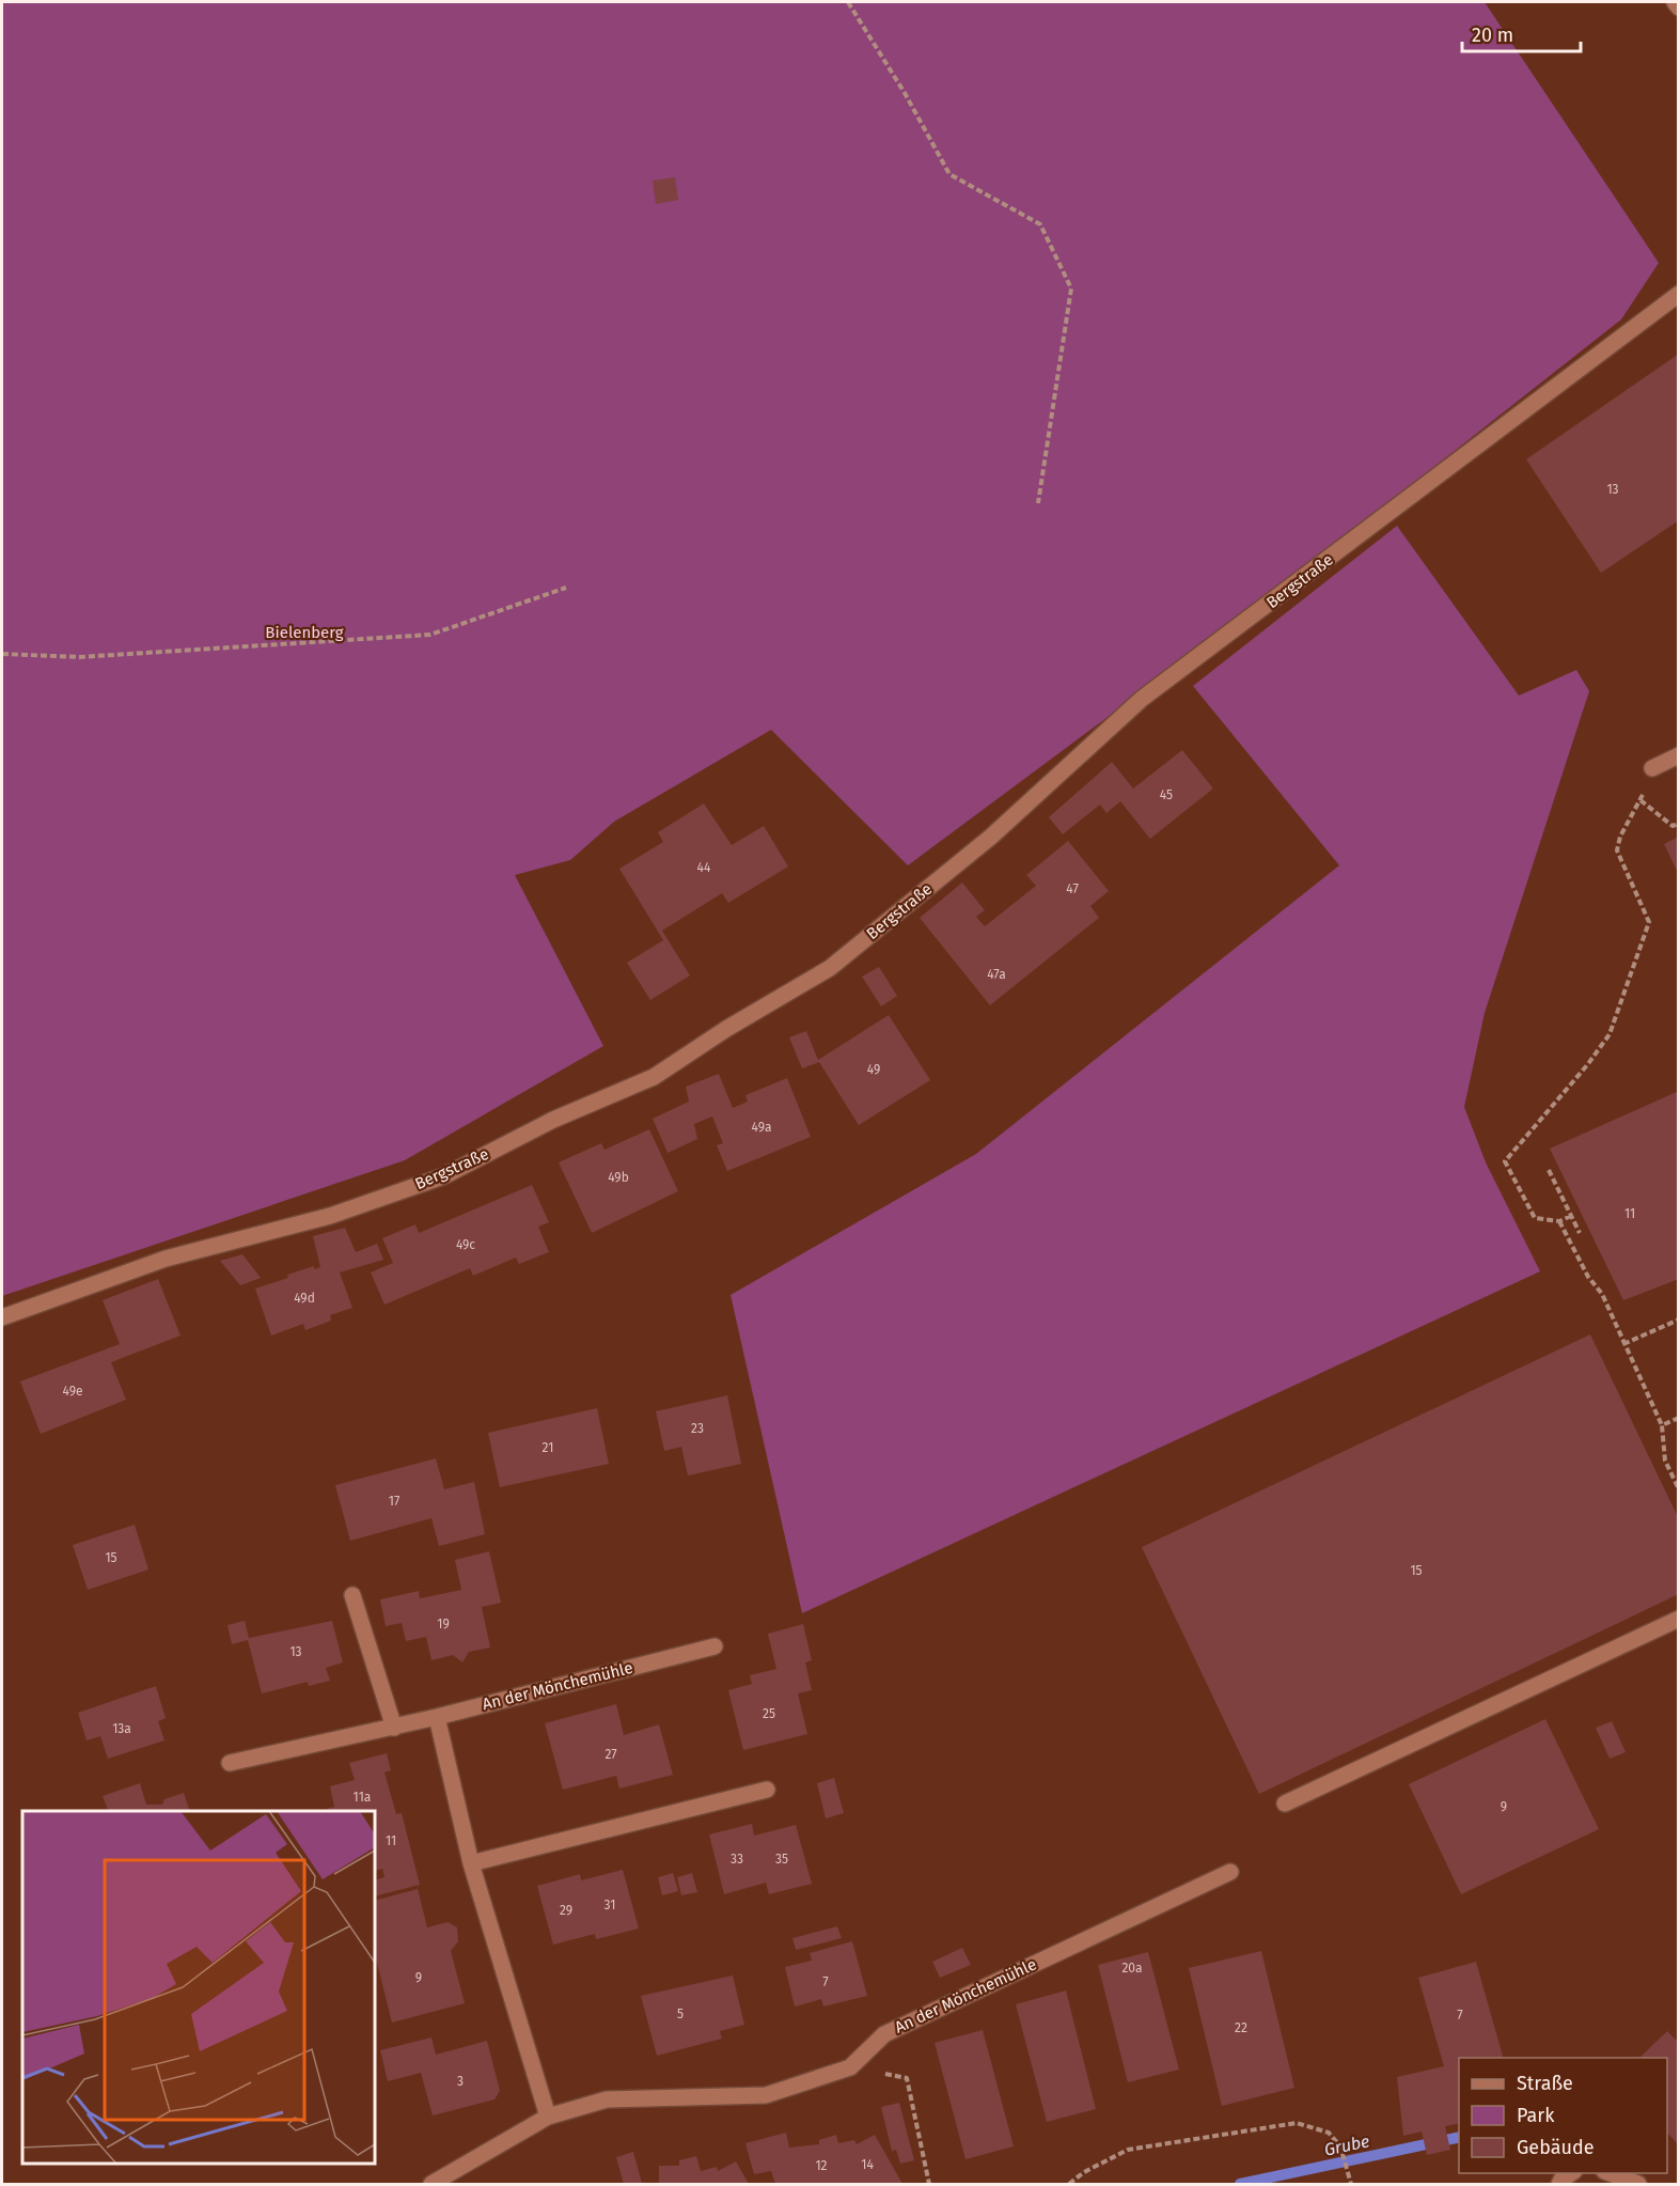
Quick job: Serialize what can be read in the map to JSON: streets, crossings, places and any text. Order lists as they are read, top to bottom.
{
  "streets": {
    "street": ["Bergstraße", "An der Mönchemühle"]
  },
  "water": ["Grube"],
  "parks": ["Bielenberg"],
  "house_numbers": [
    "13",
    "45",
    "44",
    "47",
    "47a",
    "49",
    "49a",
    "49b",
    "11",
    "49c",
    "49d",
    "49e",
    "23",
    "21",
    "17",
    "15",
    "15",
    "19",
    "13",
    "25",
    "13a",
    "27",
    "11a",
    "9",
    "11",
    "33",
    "35",
    "31",
    "29",
    "20a",
    "9",
    "7",
    "5",
    "7",
    "22",
    "3",
    "14",
    "12"
  ],
  "legend": ["Straße", "Park", "Gebäude"],
  "scale_bar": "20 m"
}
